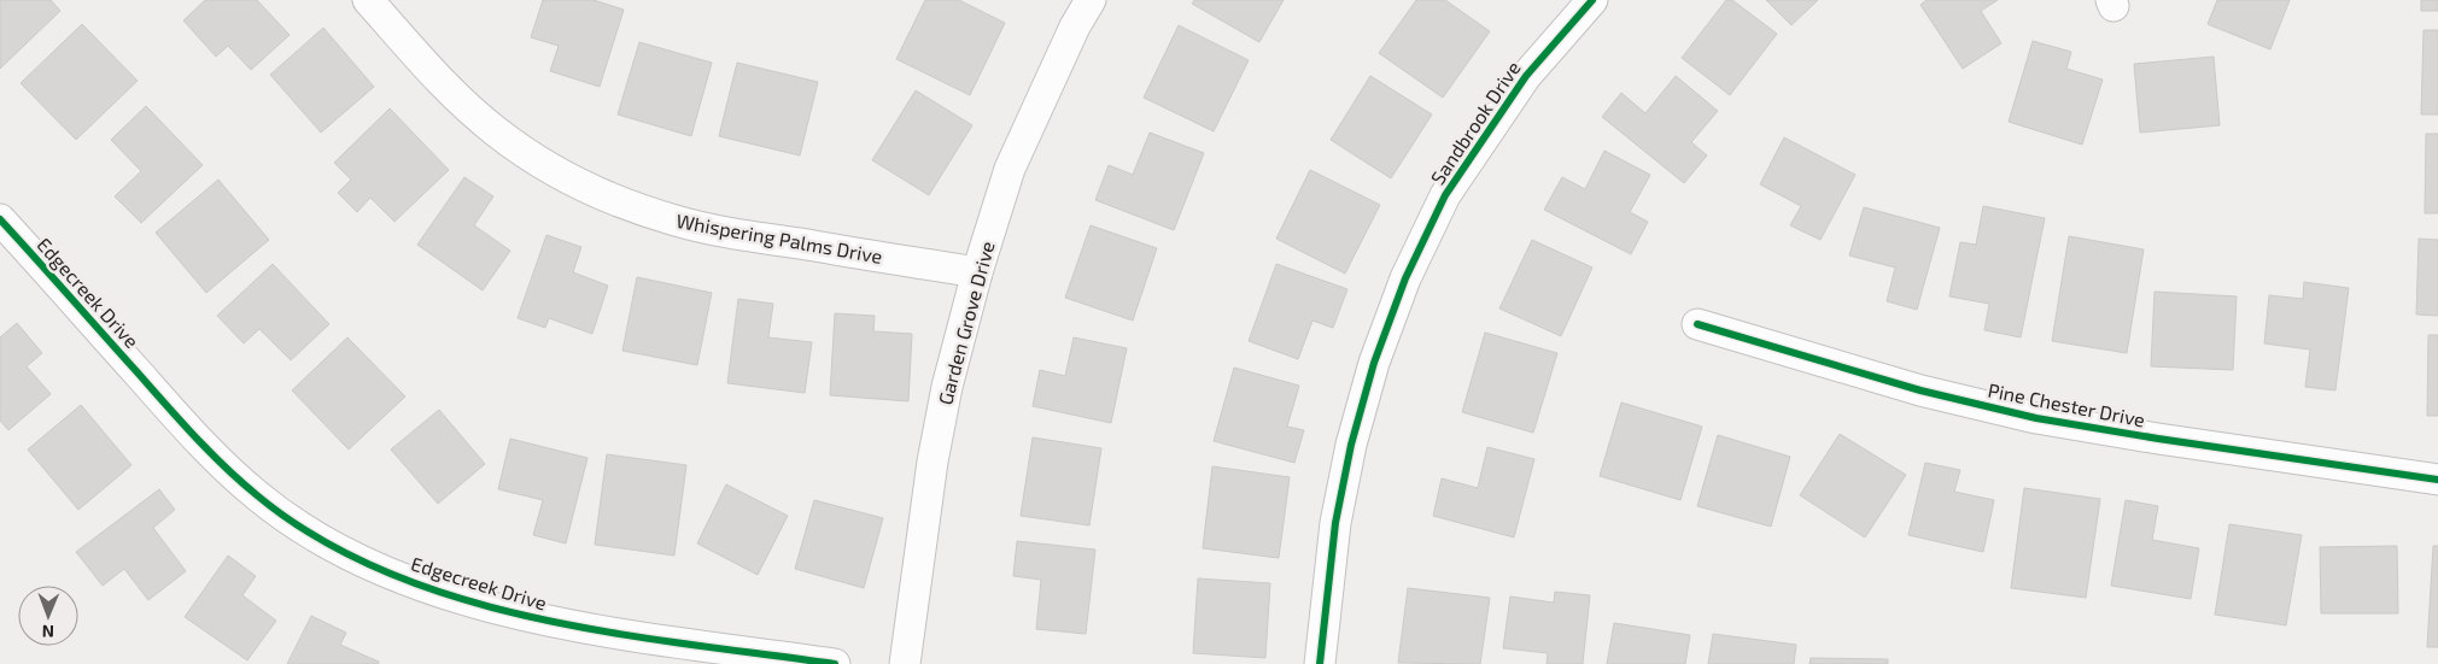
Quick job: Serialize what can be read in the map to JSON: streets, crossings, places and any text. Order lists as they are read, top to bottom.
{
  "streets": {
    "street": [
      "Sandbrook Drive",
      "Whispering Palms Drive",
      "Edgecreek Drive",
      "Garden Grove Drive",
      "Pine Chester Drive"
    ]
  },
  "crossings": [
    ["Whispering Palms Drive", "Garden Grove Drive"]
  ],
  "north": "bottom"
}
